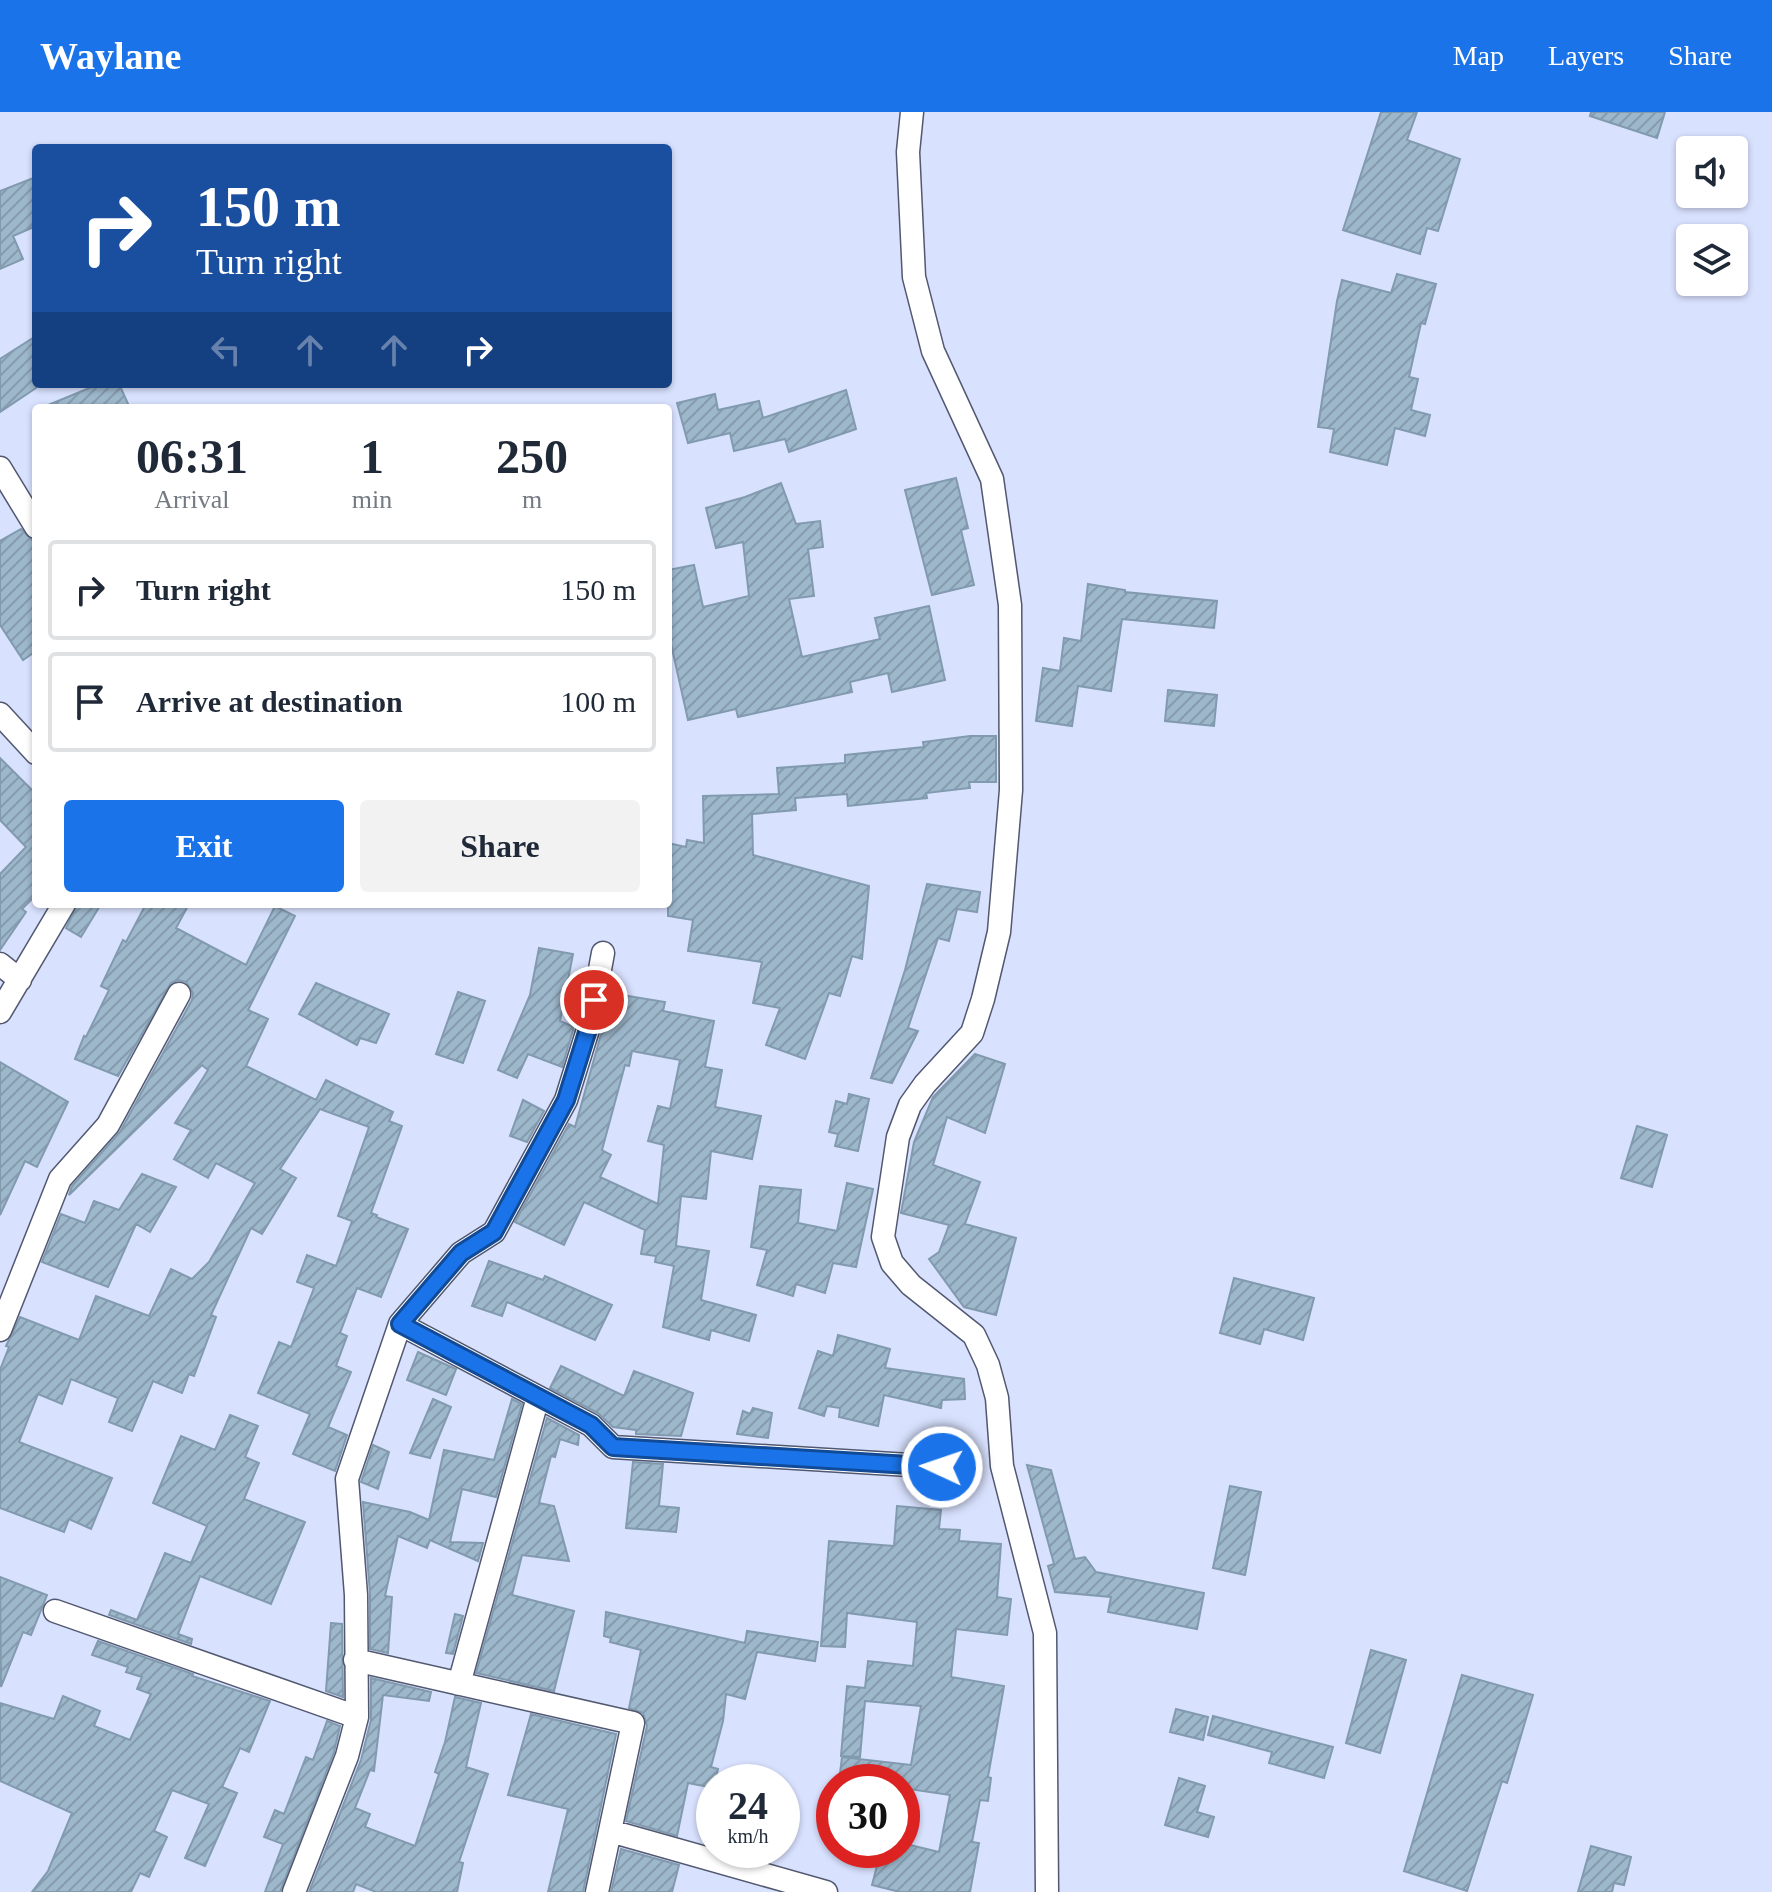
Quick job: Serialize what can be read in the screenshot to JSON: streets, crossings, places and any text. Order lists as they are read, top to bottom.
{
  "page": {
    "header": "Waylane",
    "nav": ["Map", "Layers", "Share"],
    "turn": ["150 m", "Turn right"],
    "eta": [
      "06:31",
      "Arrival",
      "1",
      "min",
      "250",
      "m"
    ],
    "list": [
      {
        "name": "Turn right",
        "value": "150 m"
      },
      {
        "name": "Arrive at destination",
        "value": "100 m"
      }
    ],
    "buttons": ["Exit", "Share"],
    "speed": "24 km/h",
    "limit": "30"
  }
}
